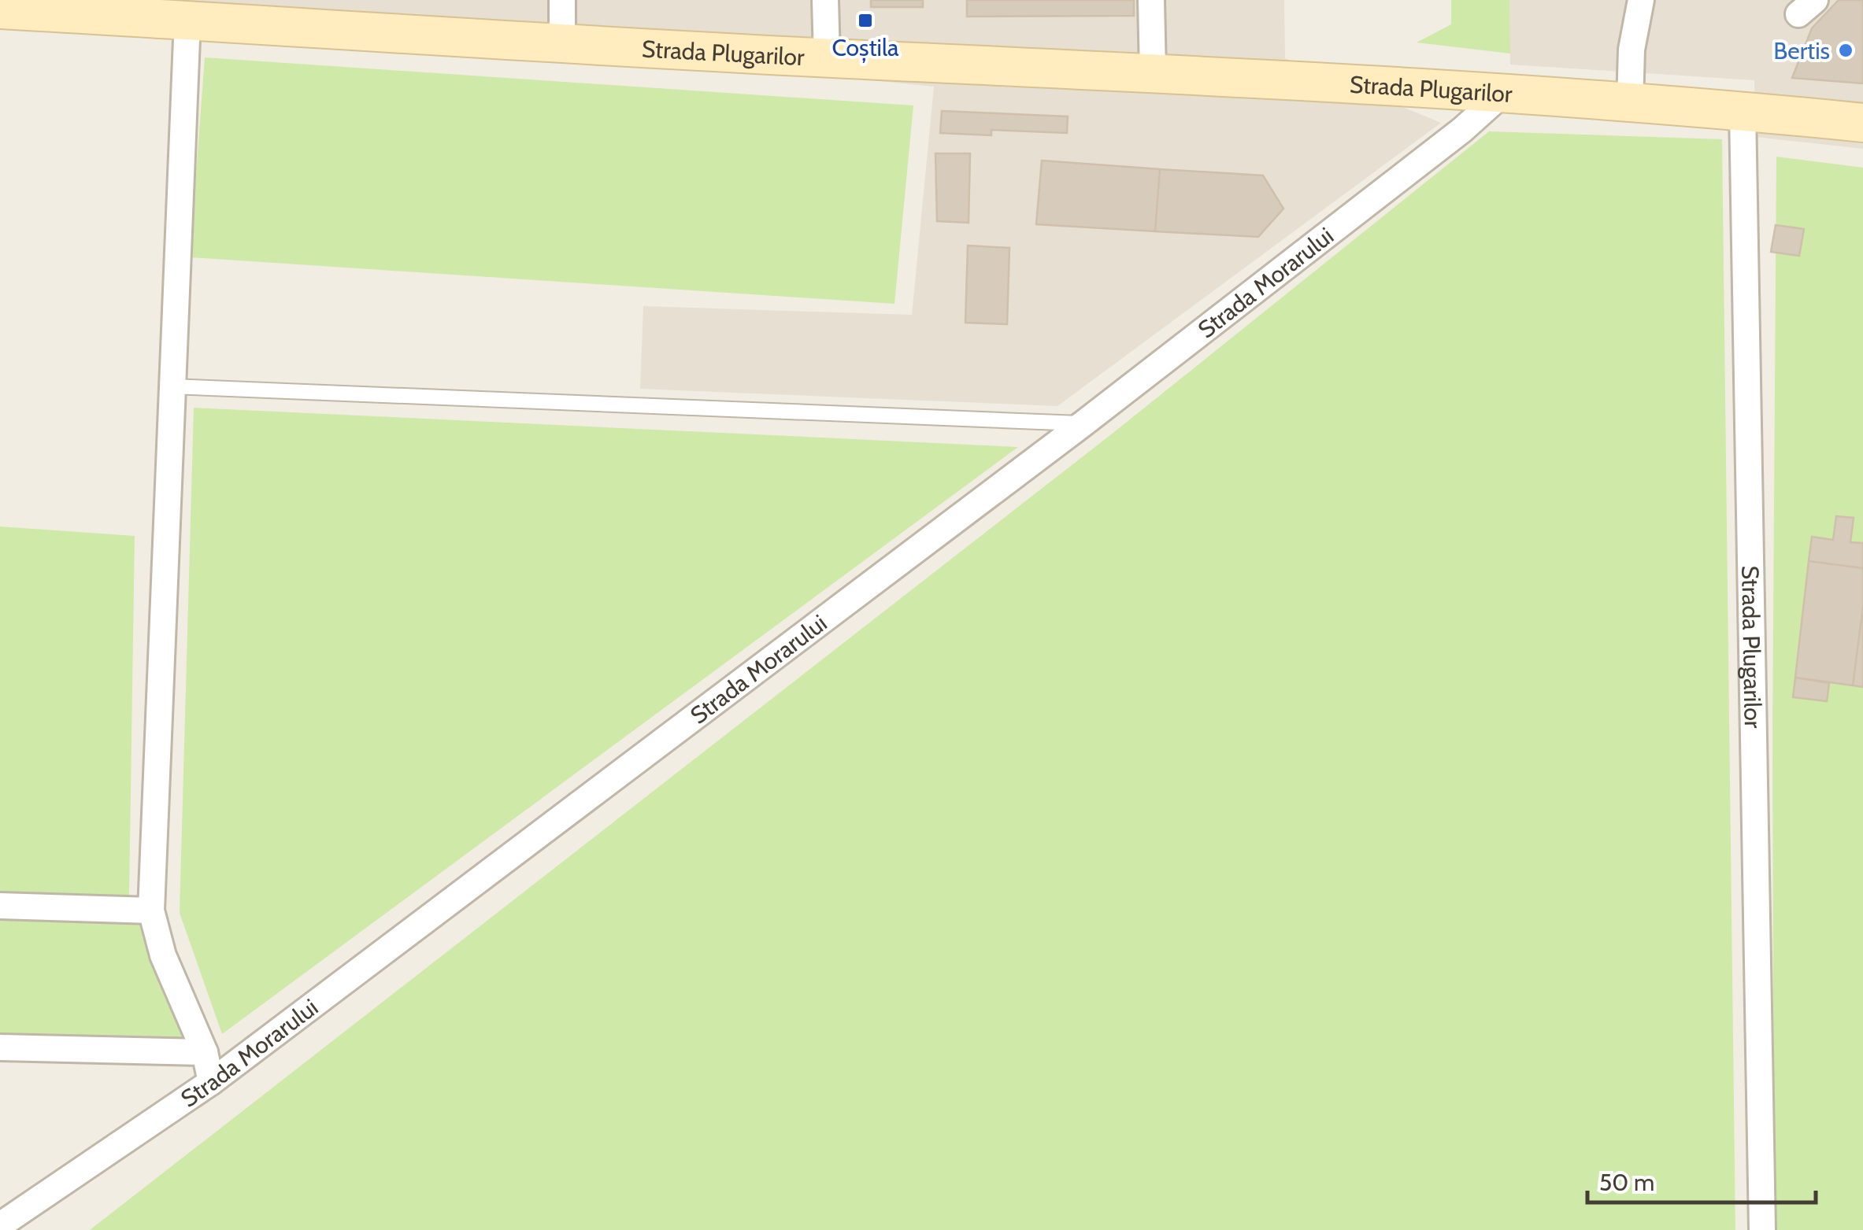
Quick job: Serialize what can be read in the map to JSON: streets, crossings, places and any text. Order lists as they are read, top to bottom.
{
  "streets": {
    "street": ["Strada Plugarilor", "Strada Morarului"]
  },
  "crossings": [
    ["Strada Plugarilor", "Strada Morarului"]
  ],
  "places": {
    "transit": ["Coștila"],
    "other": ["Bertis"]
  },
  "scale_bar": "50 m"
}
